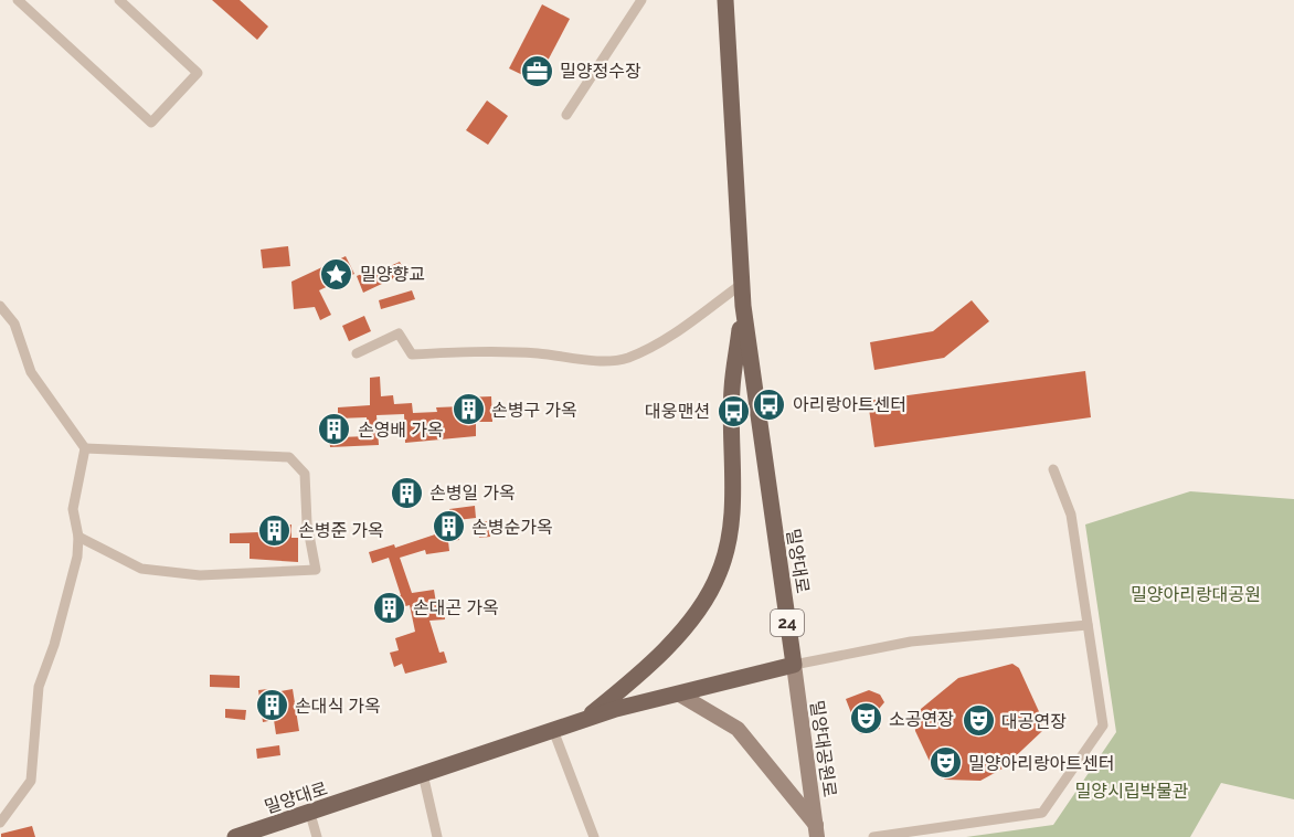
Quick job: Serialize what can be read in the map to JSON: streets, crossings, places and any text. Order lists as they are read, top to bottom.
{
  "streets": {
    "main road": ["밀양대로", "24", "밀양대공원로"]
  },
  "crossings": [
    ["밀양대로", "밀양대공원로"]
  ],
  "parks": ["밀양아리랑대공원", "밀양시립박물관"],
  "places": {
    "office": ["밀양정수장"],
    "place": ["밀양향교"],
    "bus stop": ["아리랑아트센터", "대웅맨션"],
    "building": [
      "손병구 가옥",
      "손영배 가옥",
      "손병일 가옥",
      "손병순가옥",
      "손병준 가옥",
      "손대곤 가옥",
      "손대식 가옥"
    ],
    "theatre": ["소공연장", "대공연장", "밀양아리랑아트센터"]
  }
}
